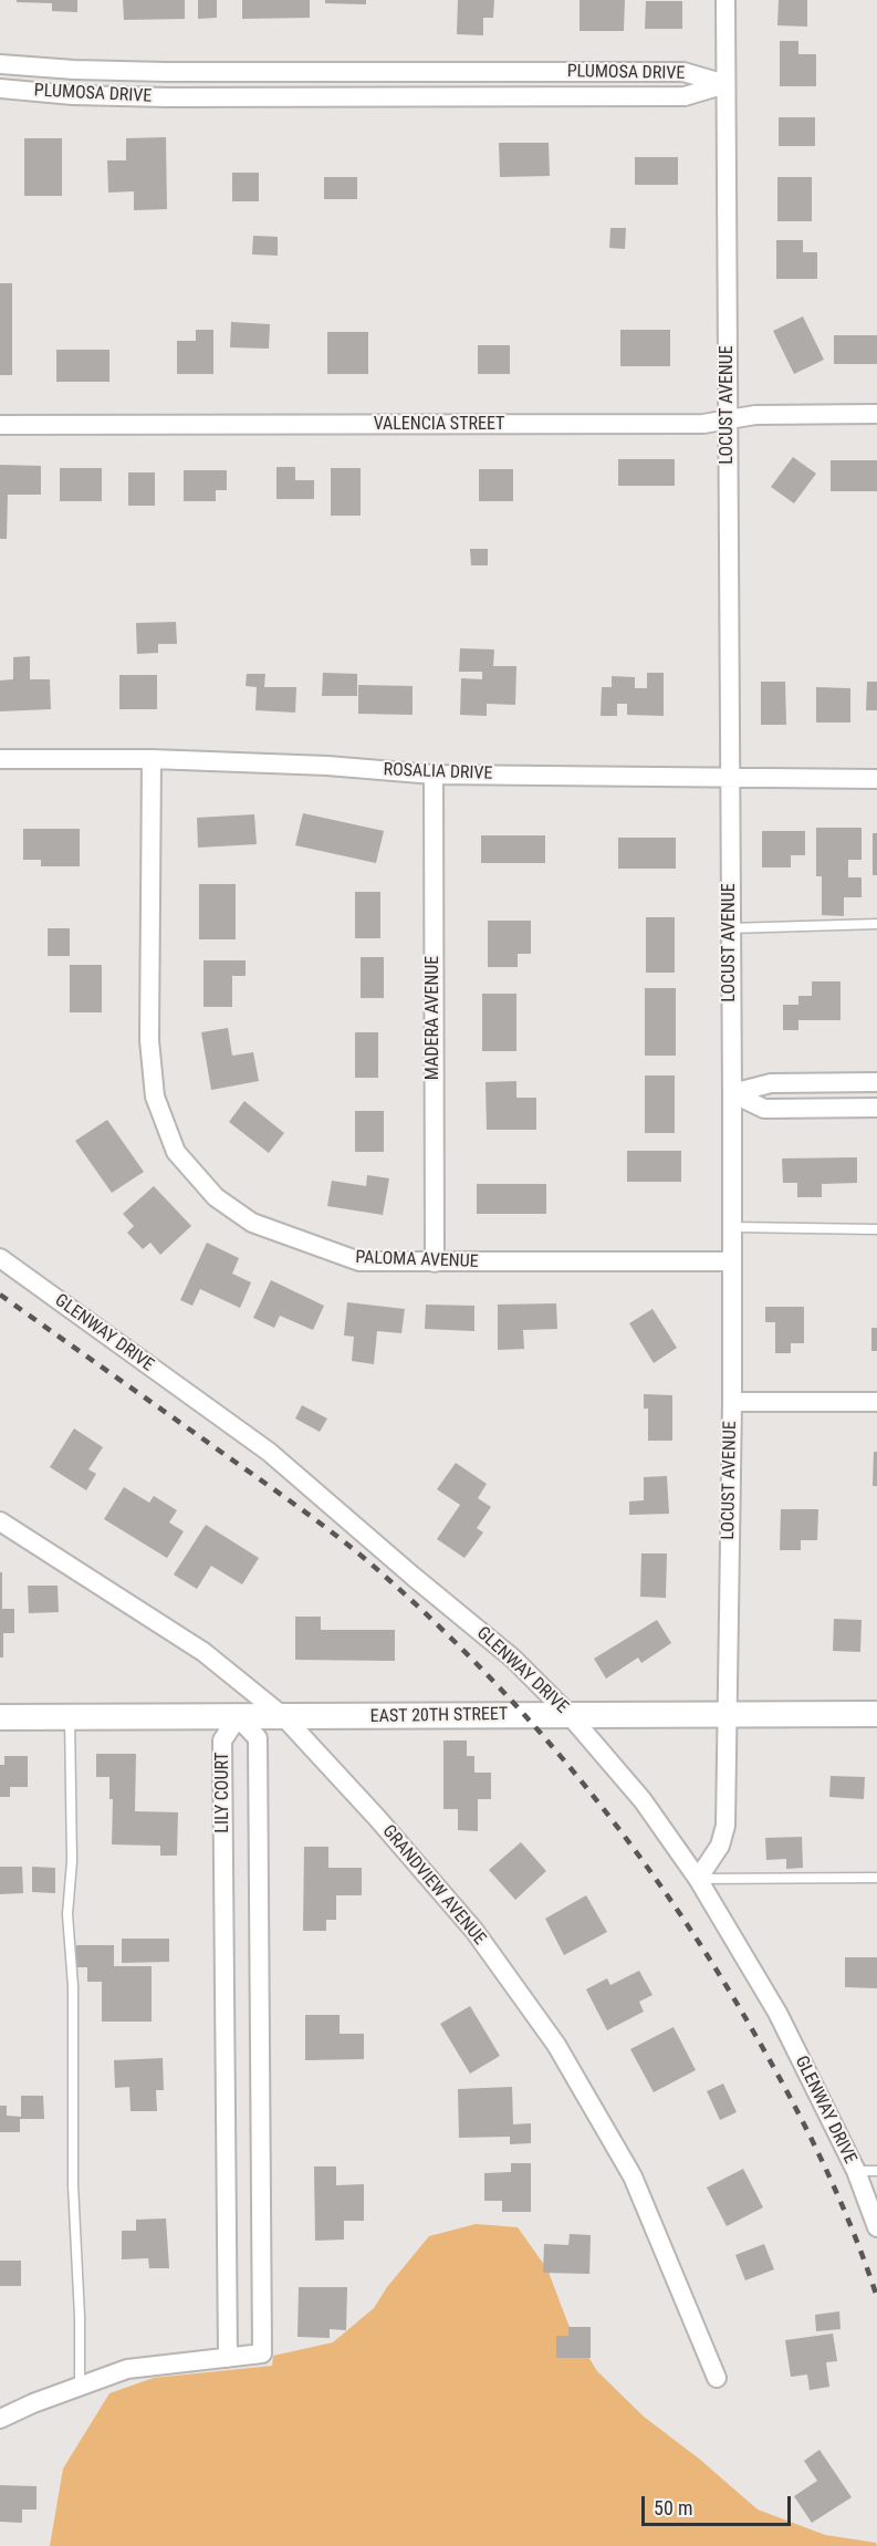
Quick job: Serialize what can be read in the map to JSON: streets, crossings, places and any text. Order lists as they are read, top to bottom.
{
  "streets": {
    "street": [
      "PLUMOSA DRIVE",
      "LOCUST AVENUE",
      "VALENCIA STREET",
      "ROSALIA DRIVE",
      "MADERA AVENUE",
      "PALOMA AVENUE",
      "GLENWAY DRIVE",
      "EAST 20TH STREET",
      "LILY COURT",
      "GRANDVIEW AVENUE"
    ]
  },
  "crossings": [
    ["PLUMOSA DRIVE", "LOCUST AVENUE"],
    ["LOCUST AVENUE", "VALENCIA STREET"],
    ["LOCUST AVENUE", "ROSALIA DRIVE"],
    ["LOCUST AVENUE", "PALOMA AVENUE"],
    ["LOCUST AVENUE", "GLENWAY DRIVE"],
    ["LOCUST AVENUE", "EAST 20TH STREET"],
    ["ROSALIA DRIVE", "MADERA AVENUE"],
    ["ROSALIA DRIVE", "PALOMA AVENUE"],
    ["MADERA AVENUE", "PALOMA AVENUE"],
    ["GLENWAY DRIVE", "EAST 20TH STREET"],
    ["EAST 20TH STREET", "LILY COURT"],
    ["EAST 20TH STREET", "GRANDVIEW AVENUE"]
  ],
  "scale_bar": "50 m"
}
